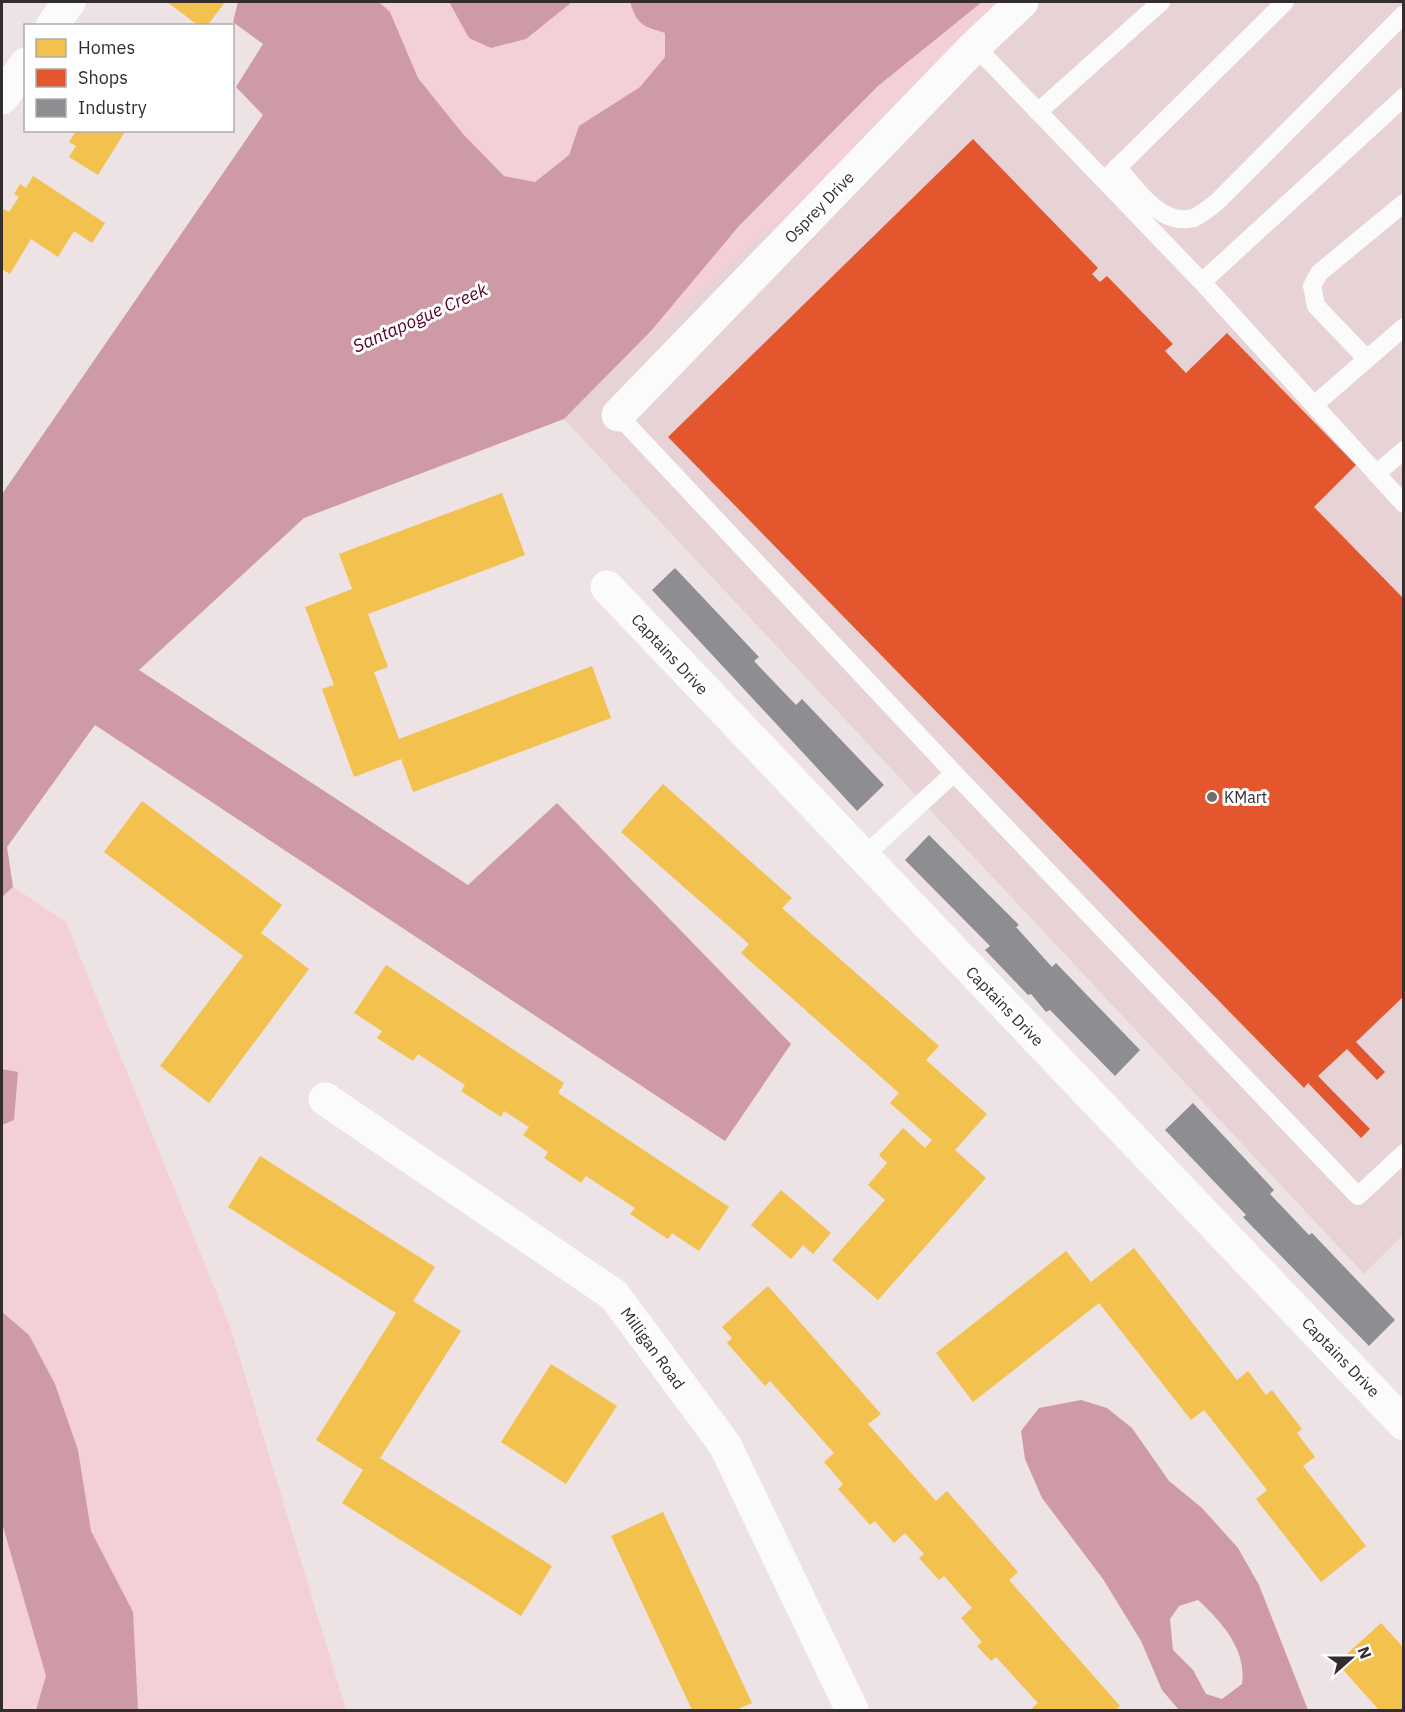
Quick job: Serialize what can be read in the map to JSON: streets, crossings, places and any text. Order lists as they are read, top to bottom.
{
  "streets": {
    "street": ["Osprey Drive", "Captains Drive", "Milligan Road"]
  },
  "water": ["Santapogue Creek"],
  "places": ["KMart"],
  "legend": ["Homes", "Shops", "Industry"],
  "north": "right"
}
